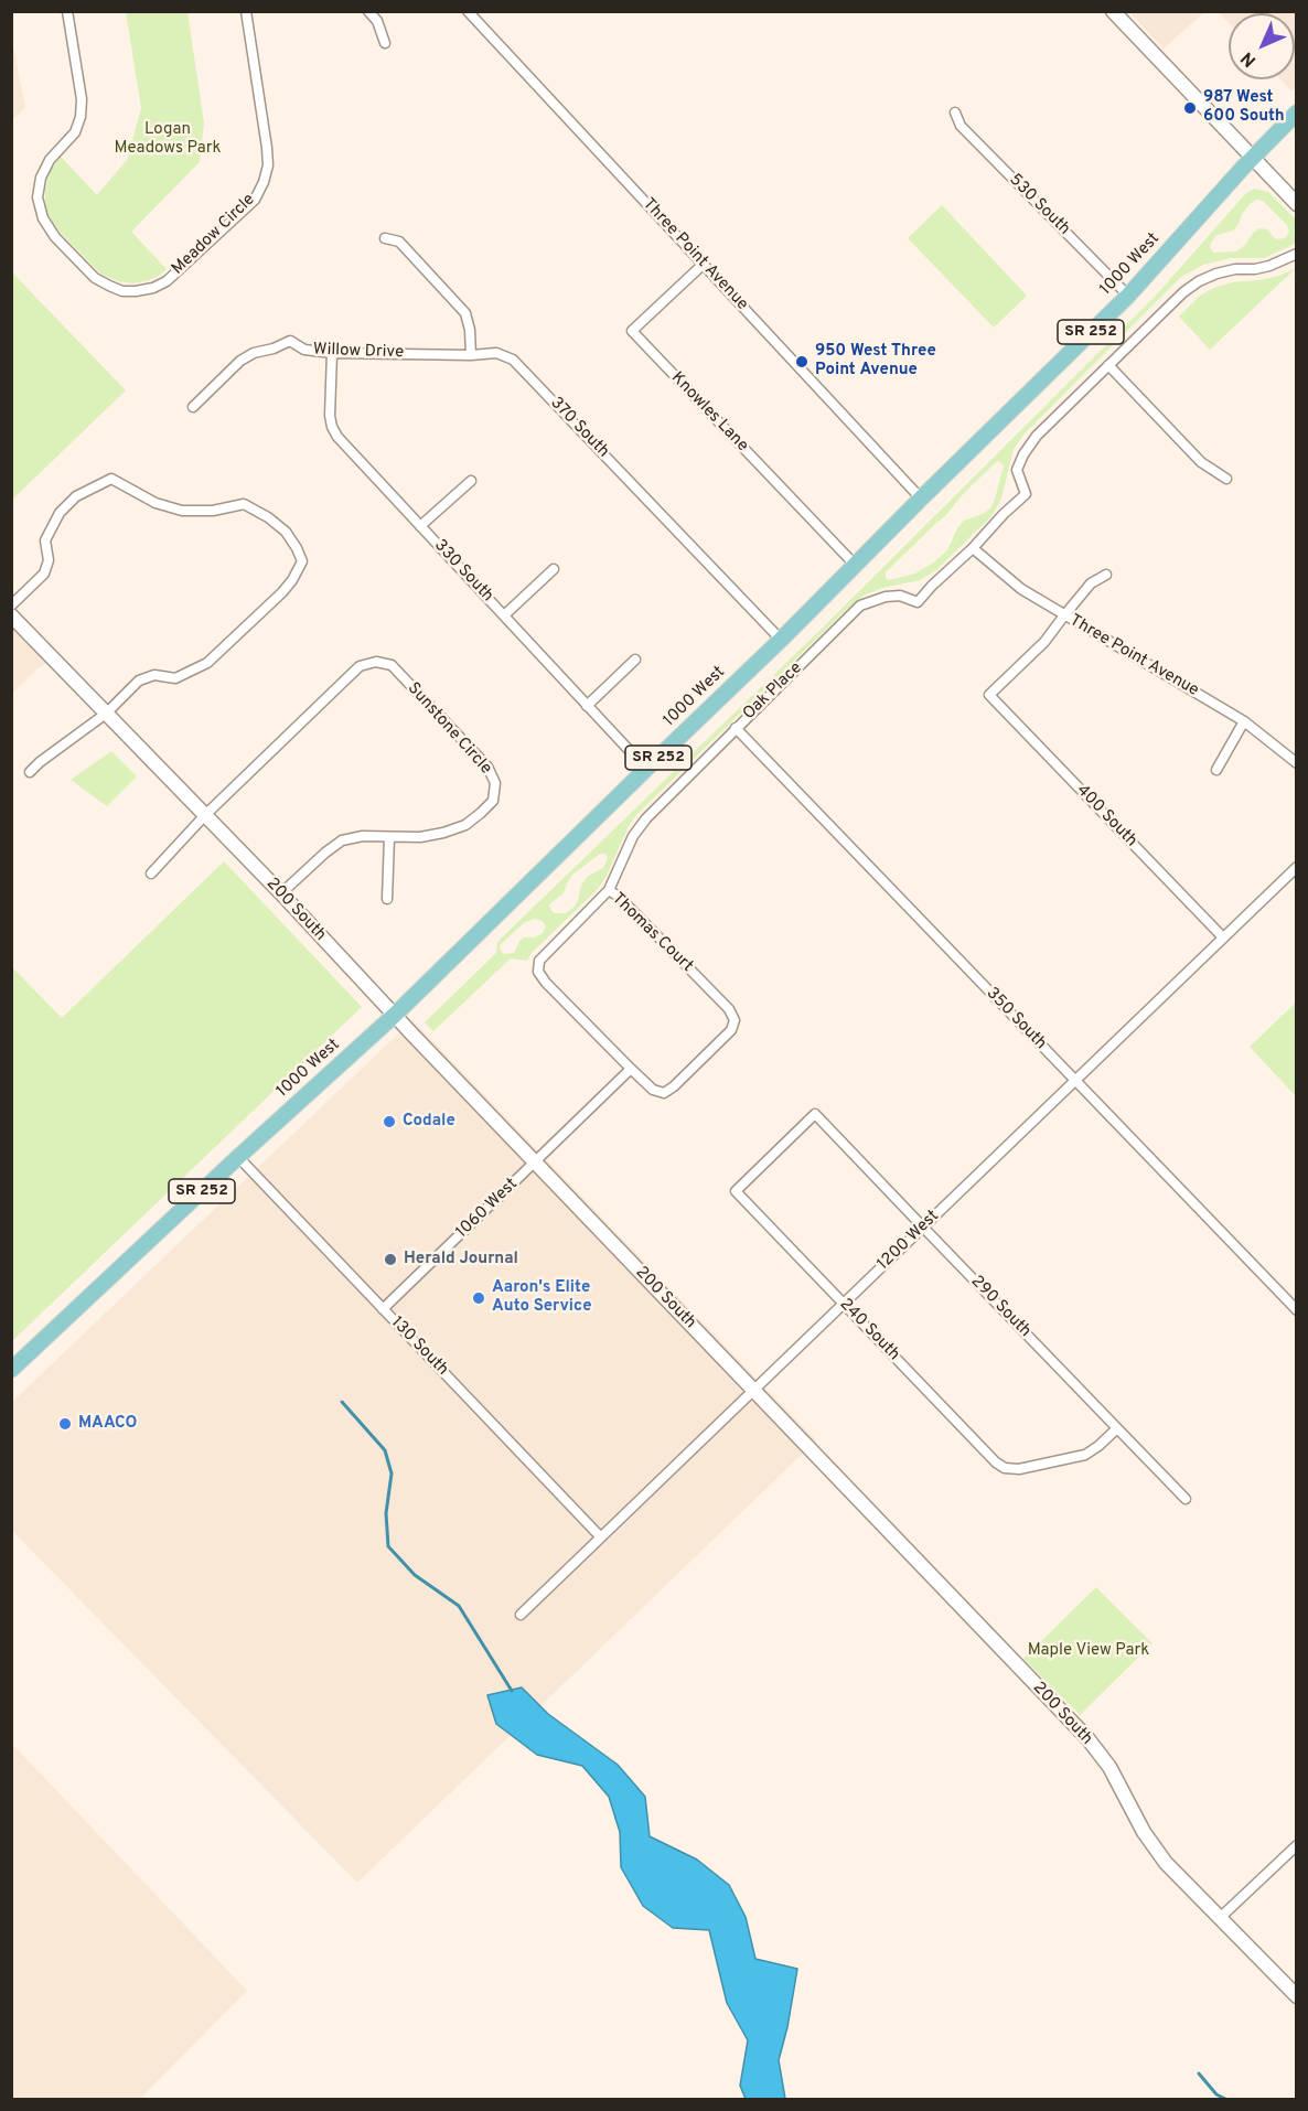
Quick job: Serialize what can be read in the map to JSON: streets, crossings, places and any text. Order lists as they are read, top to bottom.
{
  "streets": {
    "main road": ["1000 West", "SR 252"],
    "street": [
      "530 South",
      "Meadow Circle",
      "Three Point Avenue",
      "Willow Drive",
      "Knowles Lane",
      "370 South",
      "330 South",
      "Oak Place",
      "Sunstone Circle",
      "400 South",
      "200 South",
      "Thomas Court",
      "350 South",
      "1060 West",
      "1200 West",
      "290 South",
      "240 South",
      "130 South"
    ]
  },
  "crossings": [
    ["530 South", "1000 West"],
    ["Three Point Avenue", "1000 West"],
    ["Three Point Avenue", "Knowles Lane"],
    ["Three Point Avenue", "Oak Place"],
    ["Three Point Avenue", "400 South"],
    ["1000 West", "Knowles Lane"],
    ["1000 West", "370 South"],
    ["1000 West", "330 South"],
    ["1000 West", "200 South"],
    ["1000 West", "130 South"],
    ["Willow Drive", "370 South"],
    ["Willow Drive", "330 South"],
    ["Oak Place", "Thomas Court"],
    ["Oak Place", "350 South"],
    ["Sunstone Circle", "200 South"],
    ["400 South", "1200 West"],
    ["200 South", "1060 West"],
    ["200 South", "1200 West"],
    ["350 South", "1200 West"],
    ["1060 West", "130 South"],
    ["1200 West", "290 South"],
    ["1200 West", "240 South"],
    ["1200 West", "130 South"],
    ["290 South", "240 South"]
  ],
  "parks": ["Logan Meadows Park", "Maple View Park"],
  "places": [
    "987 West 600 South",
    "950 West Three Point Avenue",
    "Codale",
    "Herald Journal",
    "Aaron's Elite Auto Service",
    "MAACO"
  ],
  "north": "bottom left"
}
